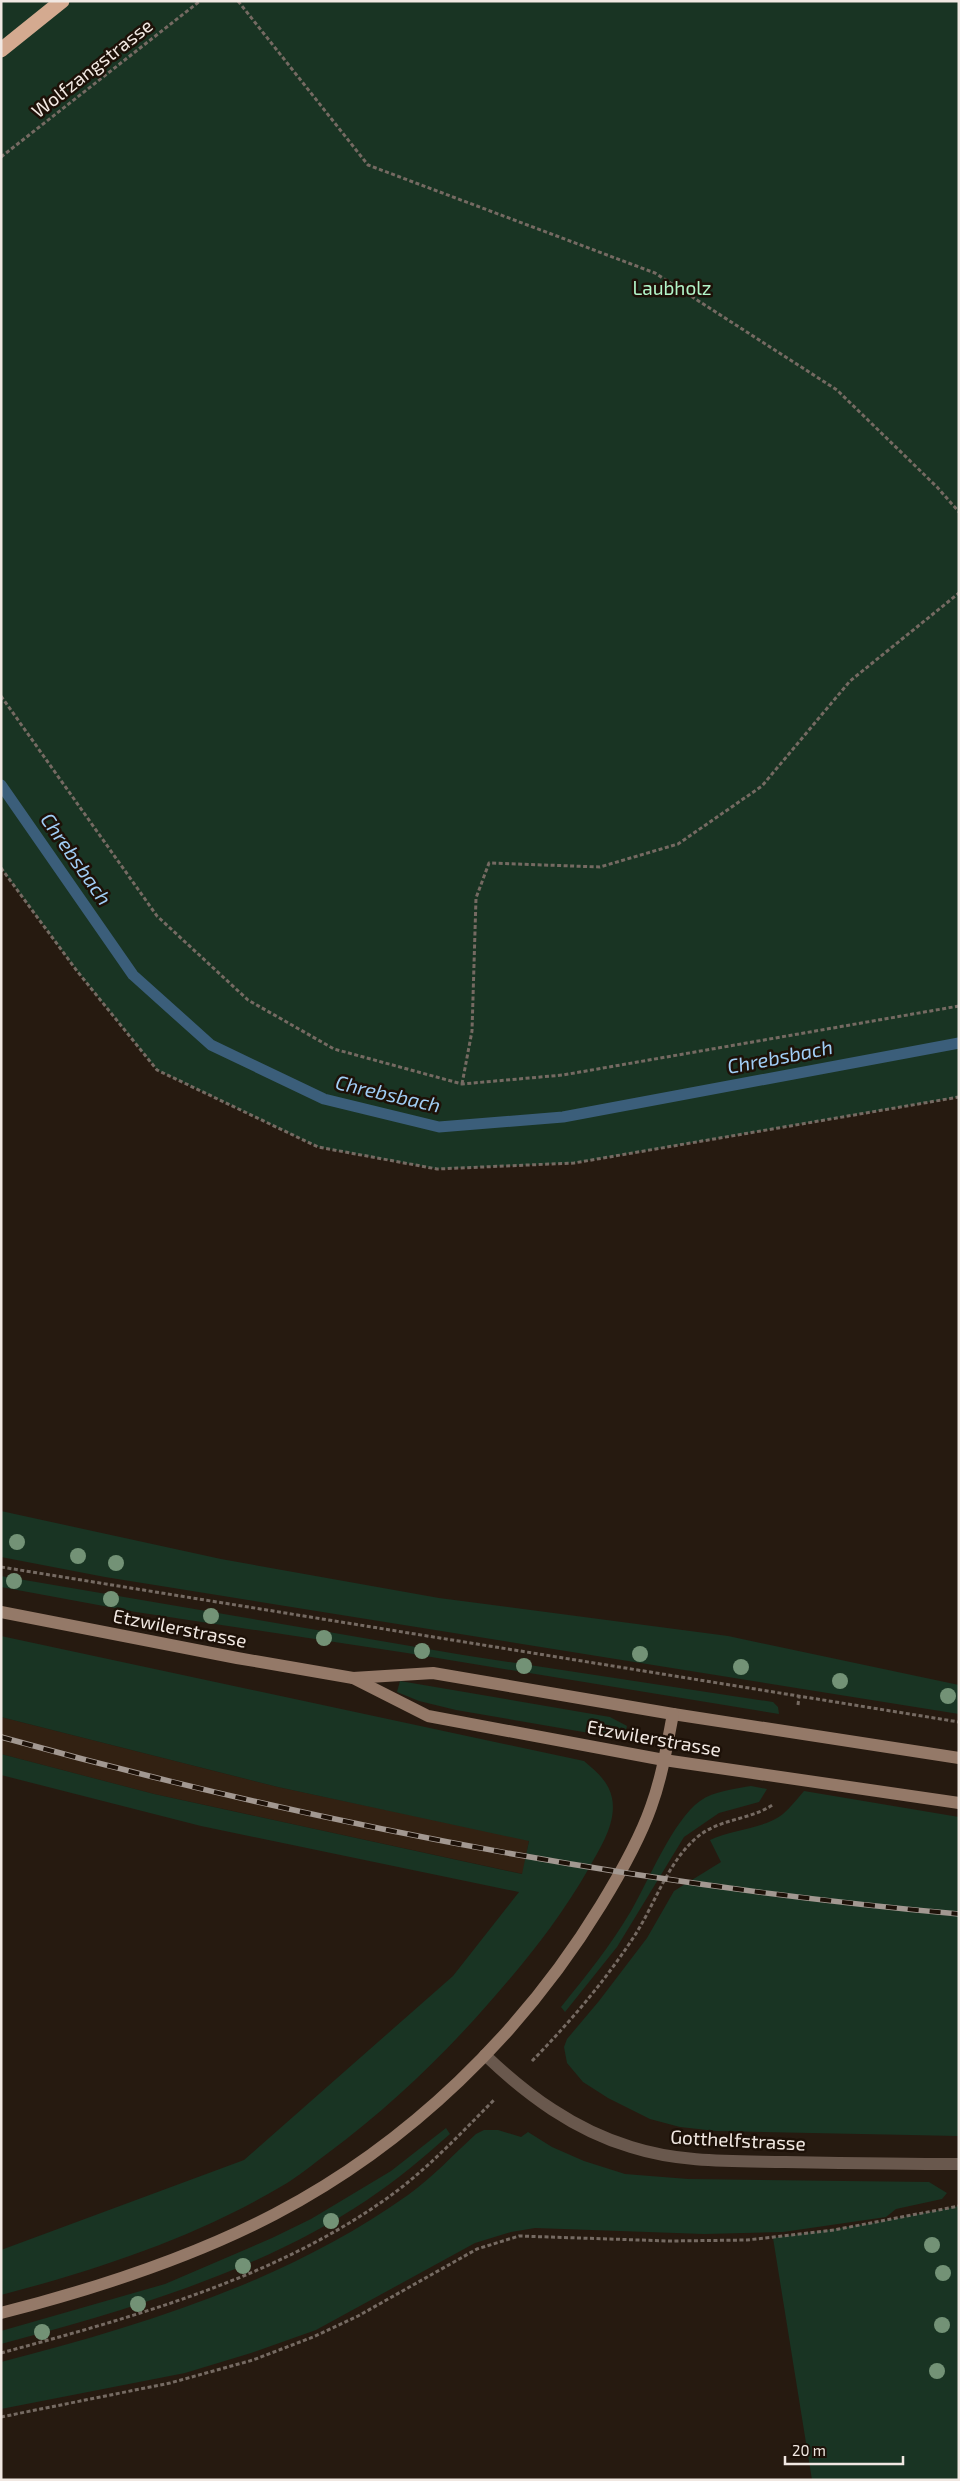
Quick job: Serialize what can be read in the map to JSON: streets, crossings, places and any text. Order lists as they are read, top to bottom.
{
  "streets": {
    "main road": ["Etzwilerstrasse"],
    "street": ["Gotthelfstrasse"],
    "path": ["Wolfzangstrasse"]
  },
  "water": ["Chrebsbach"],
  "parks": ["Laubholz"],
  "scale_bar": "20 m"
}
